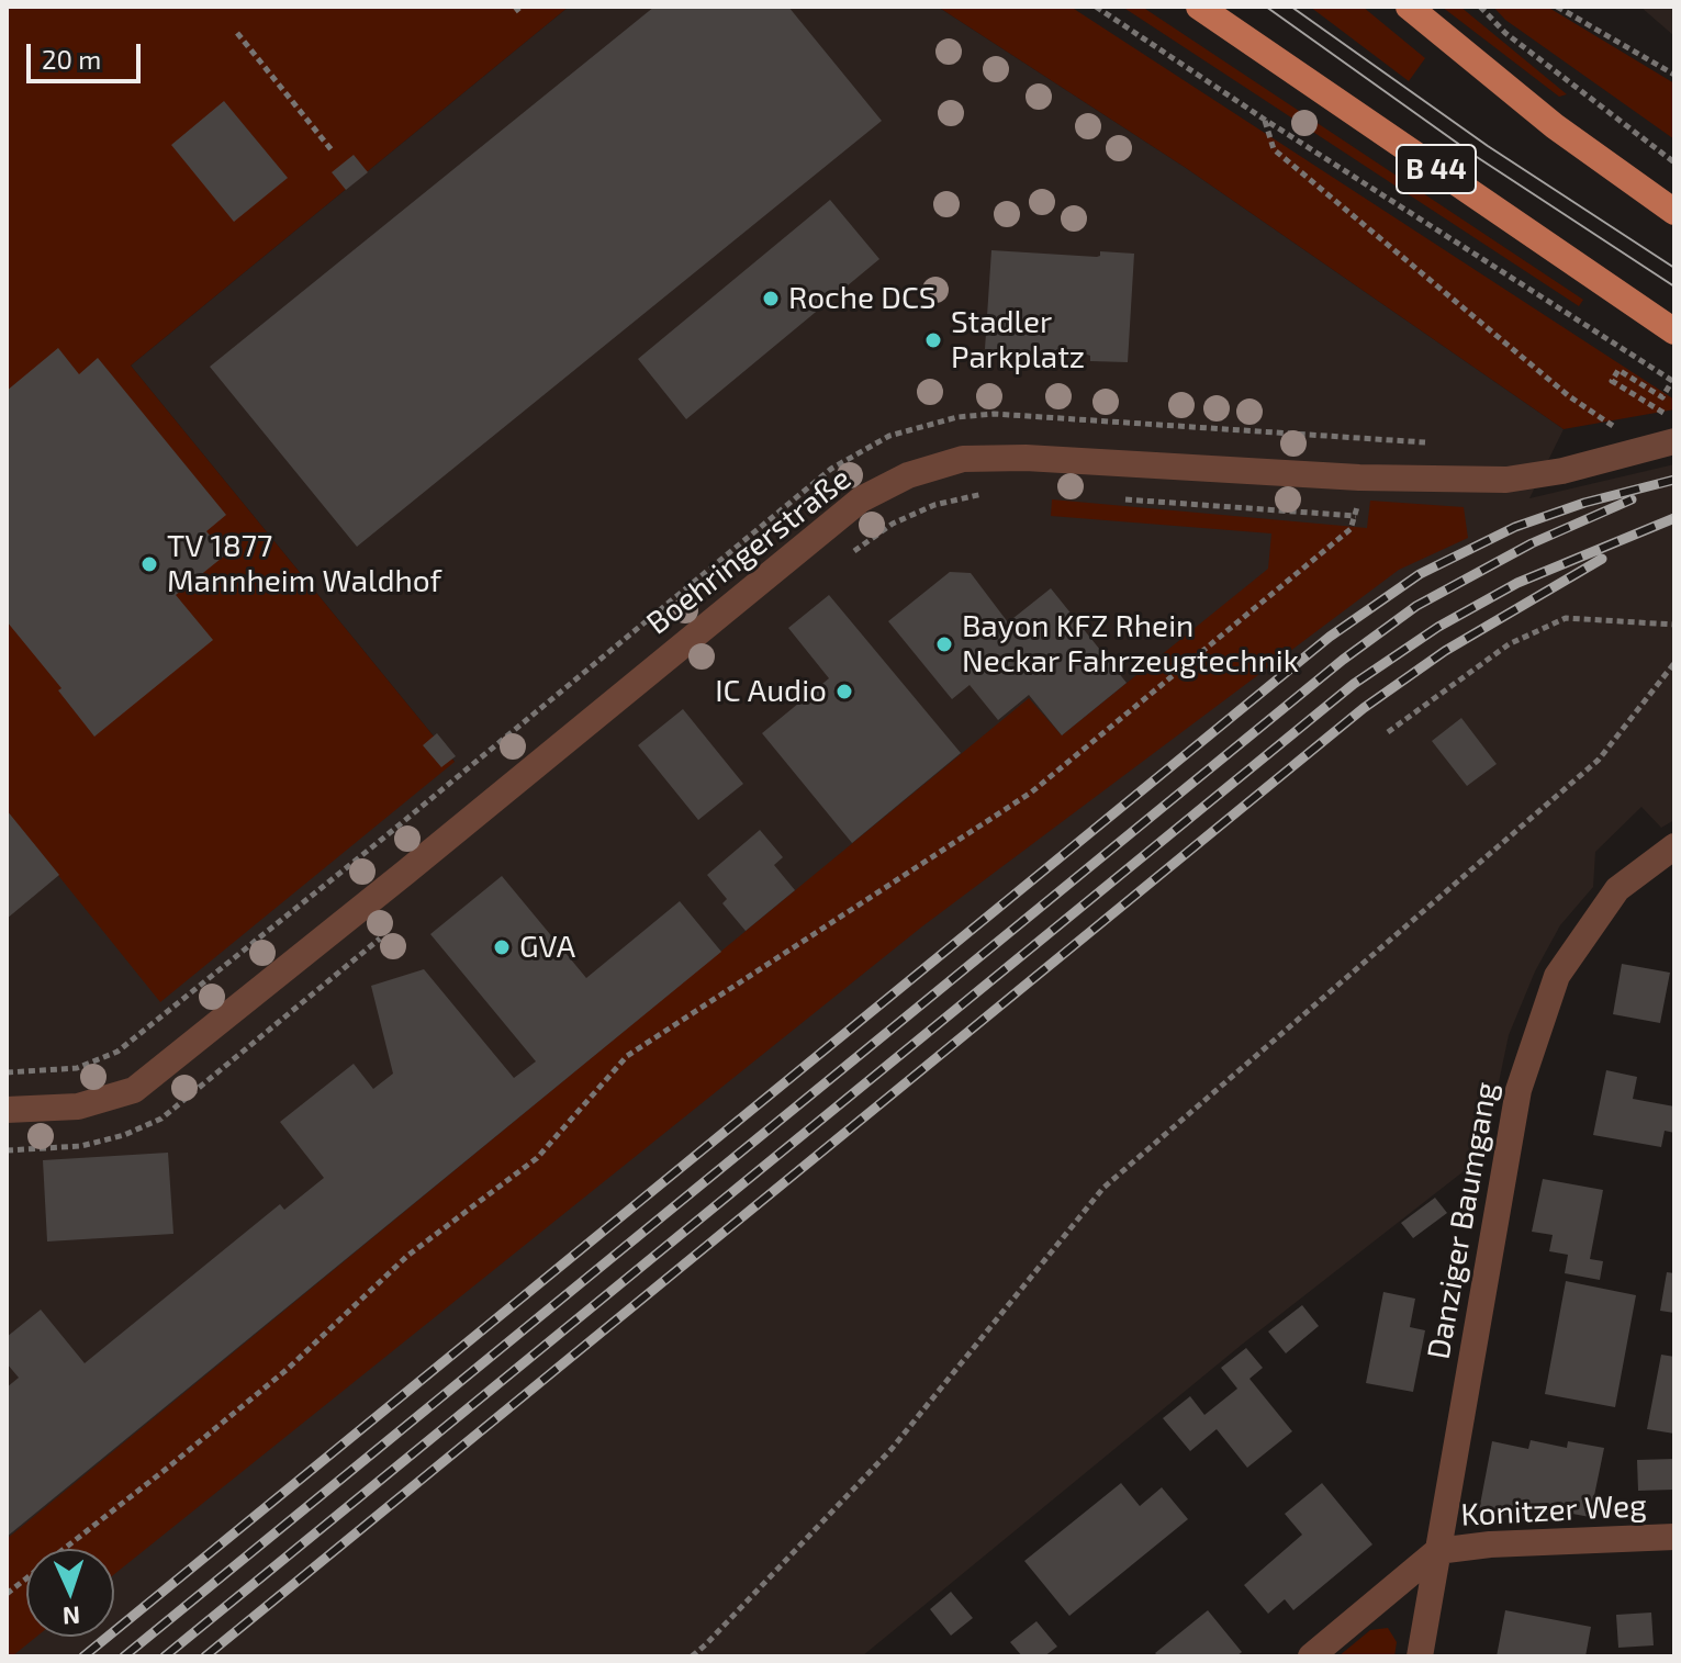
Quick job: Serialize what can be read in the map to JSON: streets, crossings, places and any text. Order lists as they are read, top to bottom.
{
  "streets": {
    "main road": ["B 44"],
    "street": ["Boehringerstraße", "Danziger Baumgang", "Konitzer Weg"]
  },
  "crossings": [
    ["Danziger Baumgang", "Konitzer Weg"]
  ],
  "places": [
    "Roche DCS",
    "Stadler Parkplatz",
    "TV 1877 Mannheim Waldhof",
    "Bayon KFZ Rhein Neckar Fahrzeugtechnik",
    "IC Audio",
    "GVA"
  ],
  "scale_bar": "20 m",
  "north": "bottom"
}
